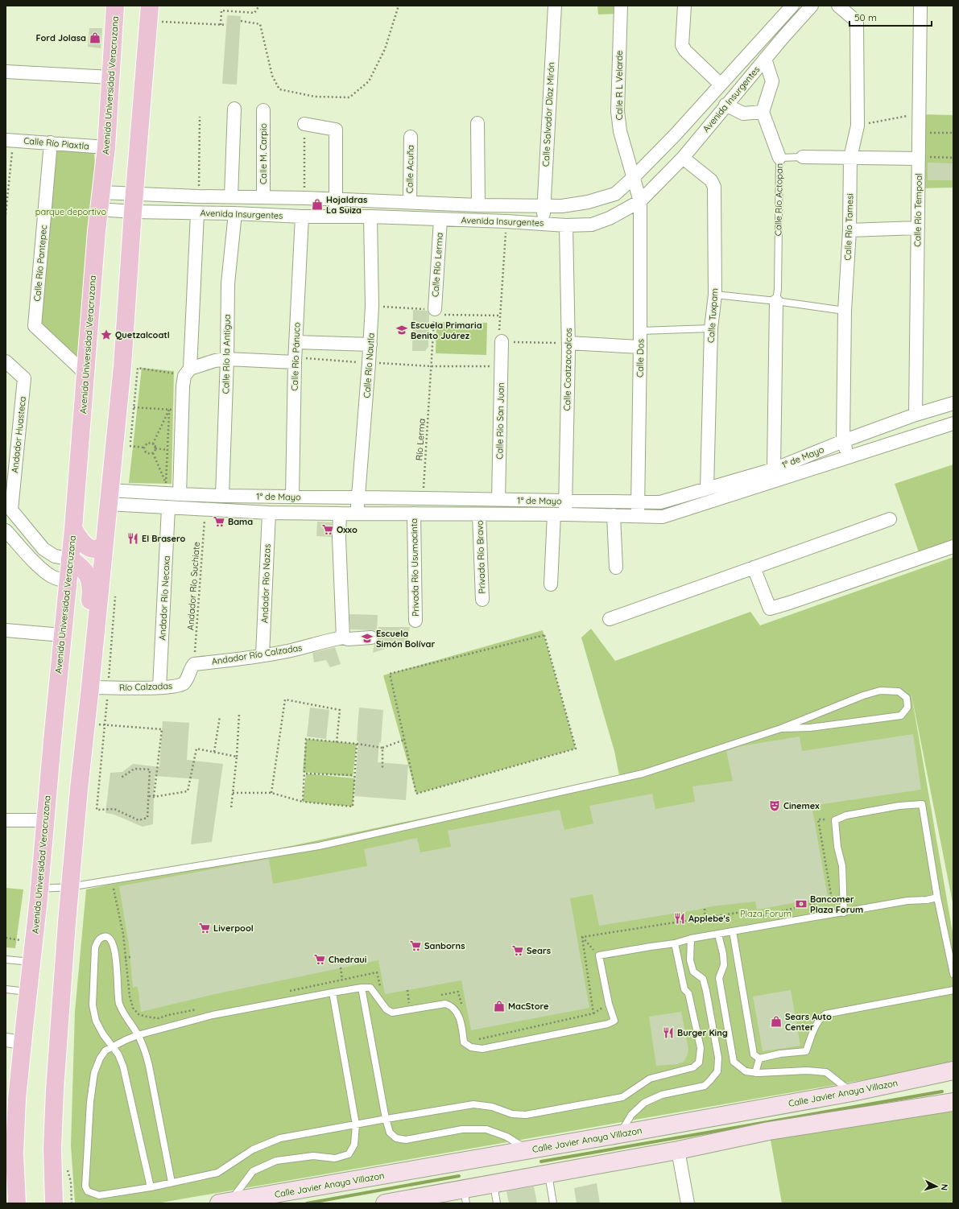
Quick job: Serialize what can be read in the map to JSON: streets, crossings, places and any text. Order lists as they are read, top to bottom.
{
  "streets": {
    "main road": ["Avenida Universidad Veracruzana"],
    "street": [
      "Calle R L Velarde",
      "Avenida Insurgentes",
      "Calle Salvador Díaz Mirón",
      "Calle Río Piaxtla",
      "Calle M. Carpio",
      "Calle Acuña",
      "Calle Río Actopan",
      "Calle Río Tempoal",
      "Calle Río Tamesi",
      "Calle Río Pantepec",
      "Calle Río Lerma",
      "Calle Tuxpam",
      "Calle Río la Antigua",
      "Calle Río Pánuco",
      "Calle Dos",
      "Calle Río Nautla",
      "Calle Coatzacoalcos",
      "Calle Río San Juan",
      "Andador Huasteca",
      "1° de Mayo",
      "Privada Río Bravo",
      "Privada Río Usumacinta",
      "Andador Río Nazas",
      "Andador Río Necaxa",
      "Andador Río Calzadas",
      "Río Calzadas",
      "Calle Javier Anaya Villazon"
    ],
    "path": ["Río Lerma", "Andador Río Suchiate"]
  },
  "crossings": [
    ["Avenida Universidad Veracruzana", "Avenida Insurgentes"],
    ["Avenida Universidad Veracruzana", "Calle Río Piaxtla"],
    ["Avenida Universidad Veracruzana", "Calle Río Pantepec"],
    ["Calle R L Velarde", "Avenida Insurgentes"],
    ["Calle R L Velarde", "Calle Dos"],
    ["Avenida Insurgentes", "Calle Salvador Díaz Mirón"],
    ["Avenida Insurgentes", "Calle M. Carpio"],
    ["Avenida Insurgentes", "Calle Acuña"],
    ["Avenida Insurgentes", "Calle Río Lerma"],
    ["Avenida Insurgentes", "Calle Tuxpam"],
    ["Avenida Insurgentes", "Calle Río la Antigua"],
    ["Avenida Insurgentes", "Calle Río Pánuco"],
    ["Avenida Insurgentes", "Calle Dos"],
    ["Avenida Insurgentes", "Calle Río Nautla"],
    ["Avenida Insurgentes", "Calle Coatzacoalcos"],
    ["Calle Río Piaxtla", "Calle Río Pantepec"],
    ["Calle Río Actopan", "1° de Mayo"],
    ["Calle Río Tempoal", "1° de Mayo"],
    ["Calle Río Tamesi", "1° de Mayo"],
    ["Calle Río Lerma", "Río Lerma"],
    ["Calle Tuxpam", "1° de Mayo"],
    ["Calle Río la Antigua", "1° de Mayo"],
    ["Calle Río Pánuco", "1° de Mayo"],
    ["Calle Dos", "1° de Mayo"],
    ["Calle Río Nautla", "1° de Mayo"],
    ["Calle Coatzacoalcos", "1° de Mayo"],
    ["Calle Río San Juan", "1° de Mayo"],
    ["Río Lerma", "1° de Mayo"],
    ["1° de Mayo", "Privada Río Bravo"],
    ["1° de Mayo", "Privada Río Usumacinta"],
    ["1° de Mayo", "Andador Río Nazas"],
    ["1° de Mayo", "Andador Río Suchiate"],
    ["1° de Mayo", "Andador Río Necaxa"],
    ["Andador Río Nazas", "Andador Río Calzadas"],
    ["Andador Río Suchiate", "Andador Río Calzadas"],
    ["Andador Río Suchiate", "Río Calzadas"],
    ["Andador Río Necaxa", "Río Calzadas"],
    ["Andador Río Calzadas", "Río Calzadas"]
  ],
  "parks": ["parque deportivo", "Plaza Forum"],
  "places": {
    "shop": [
      "Ford Jolasa",
      "Hojaldras La Suiza",
      "MacStore",
      "Sears Auto Center"
    ],
    "school or university": ["Escuela Primaria Benito Juárez", "Escuela Simón Bolívar"],
    "place": ["Quetzalcoatl"],
    "supermarket": [
      "Bama",
      "Oxxo",
      "Liverpool",
      "Sanborns",
      "Sears",
      "Chedraui"
    ],
    "restaurant": ["El Brasero", "Applebe's", "Burger King"],
    "theatre": ["Cinemex"],
    "bank": ["Bancomer Plaza Forum"]
  },
  "scale_bar": "50 m",
  "north": "right"
}
